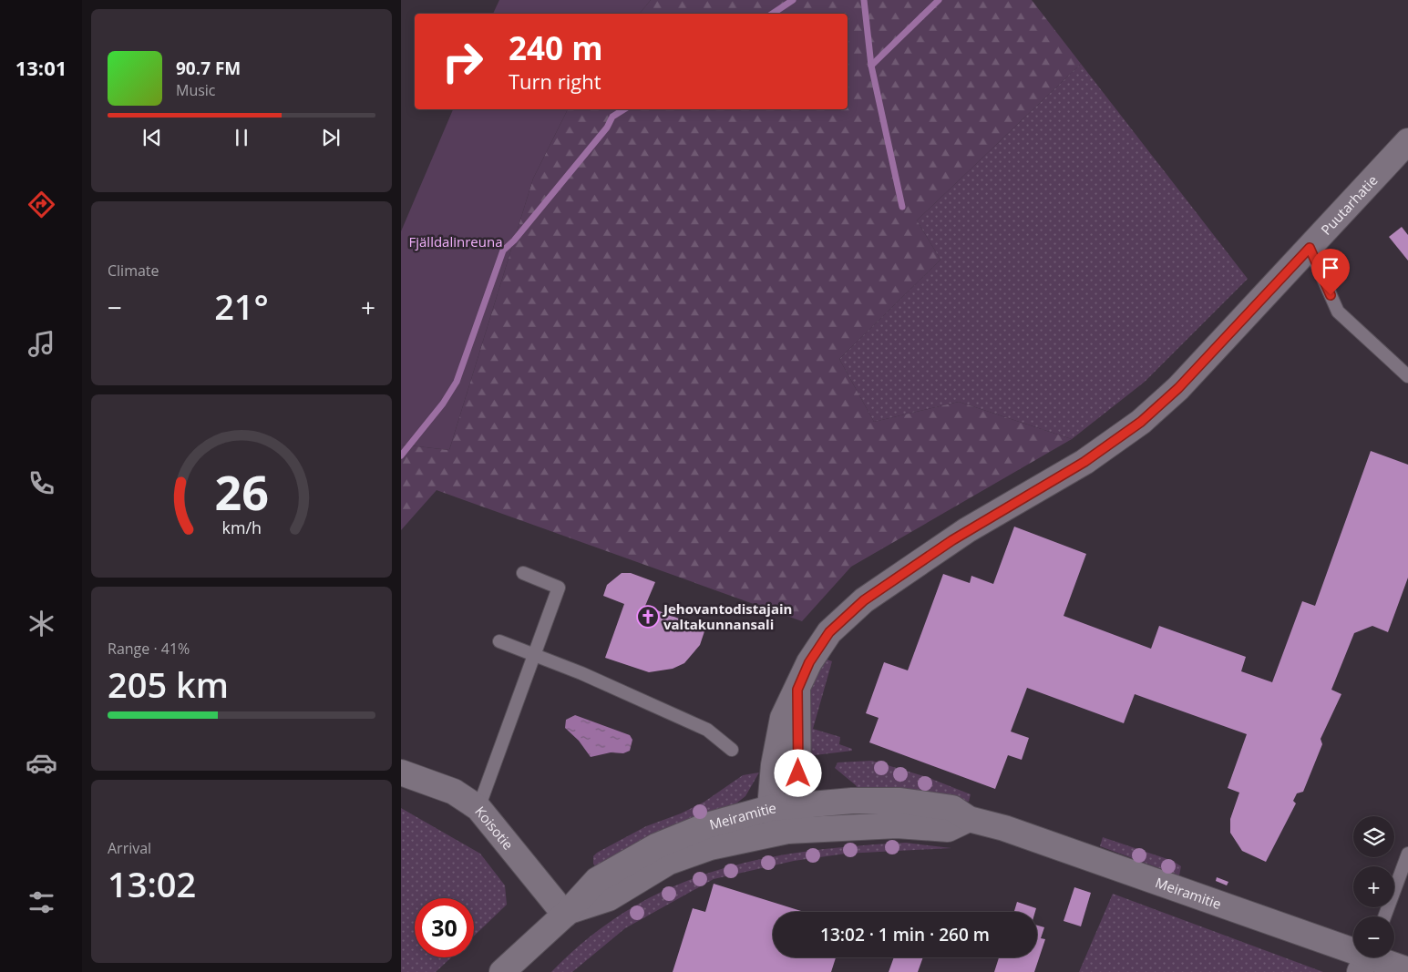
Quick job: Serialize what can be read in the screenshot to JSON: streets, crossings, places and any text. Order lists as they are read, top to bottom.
{
  "streets": {
    "main road": ["Puutarhatie", "Meiramitie", "Koisotie"]
  },
  "crossings": [
    ["Puutarhatie", "Meiramitie"],
    ["Meiramitie", "Koisotie"]
  ],
  "parks": ["Fjälldalinreuna"],
  "places": {
    "church": ["Jehovantodistajain valtakunnansali"]
  },
  "page": {
    "tabs": "13:01",
    "turn": ["240 m", "Turn right"],
    "song": ["90.7 FM", "Music"],
    "tile": [
      "Climate",
      ["Range · 41%", "205 km"],
      ["Arrival", "13:02"]
    ],
    "heat": ["−", "21°", "+"],
    "map_buttons": ["+", "−"],
    "limit": "30",
    "trip": "13:02 · 1 min · 260 m",
    "gauge": ["26", "km/h"]
  }
}
